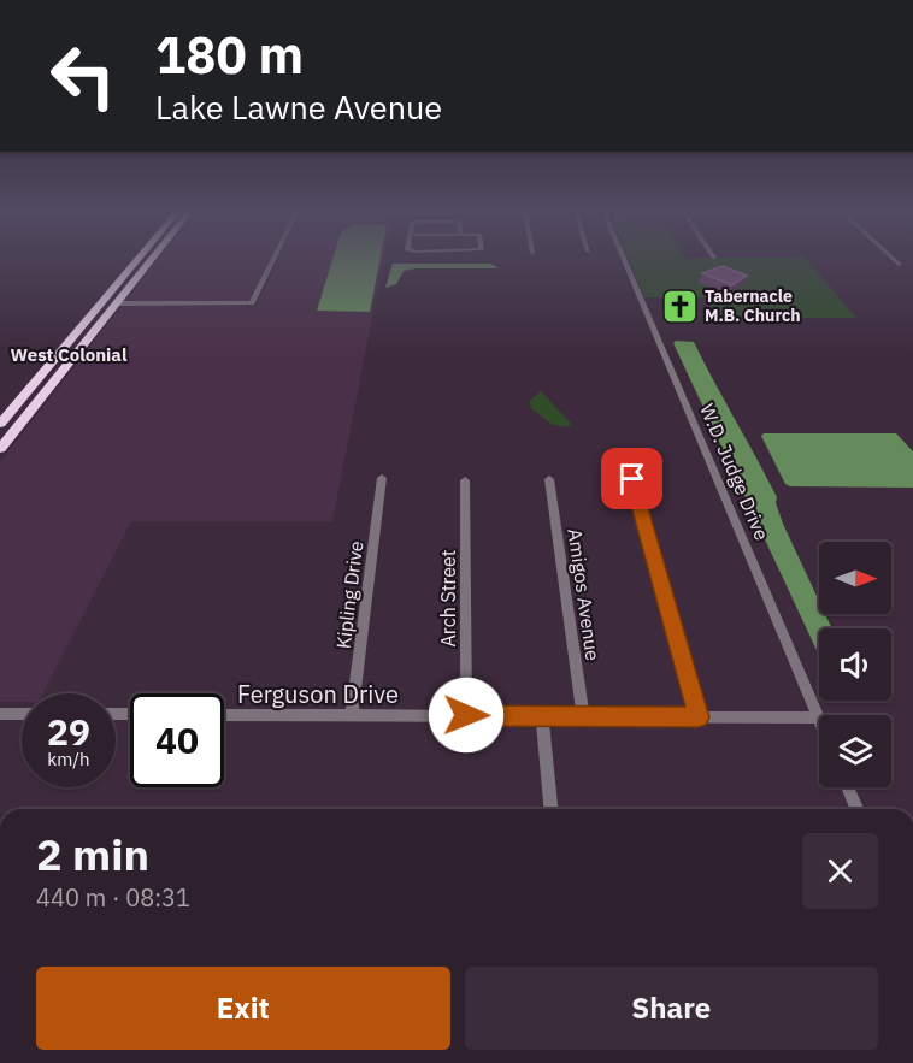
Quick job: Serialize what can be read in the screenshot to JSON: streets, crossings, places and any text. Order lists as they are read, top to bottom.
{
  "streets": {
    "street": [
      "W.D. Judge Drive",
      "Kipling Drive",
      "Amigos Avenue",
      "Arch Street",
      "Ferguson Drive"
    ]
  },
  "crossings": [
    ["W.D. Judge Drive", "Ferguson Drive"],
    ["Kipling Drive", "Ferguson Drive"],
    ["Amigos Avenue", "Ferguson Drive"],
    ["Arch Street", "Ferguson Drive"]
  ],
  "districts": ["West Colonial"],
  "places": {
    "church": ["Tabernacle M.B. Church"]
  },
  "north": "right",
  "page": {
    "turn": ["180 m", "Lake Lawne Avenue"],
    "speed": "29 km/h",
    "limit": "40",
    "heading": ["2 min", "440 m · 08:31"],
    "buttons": ["Exit", "Share"]
  }
}
